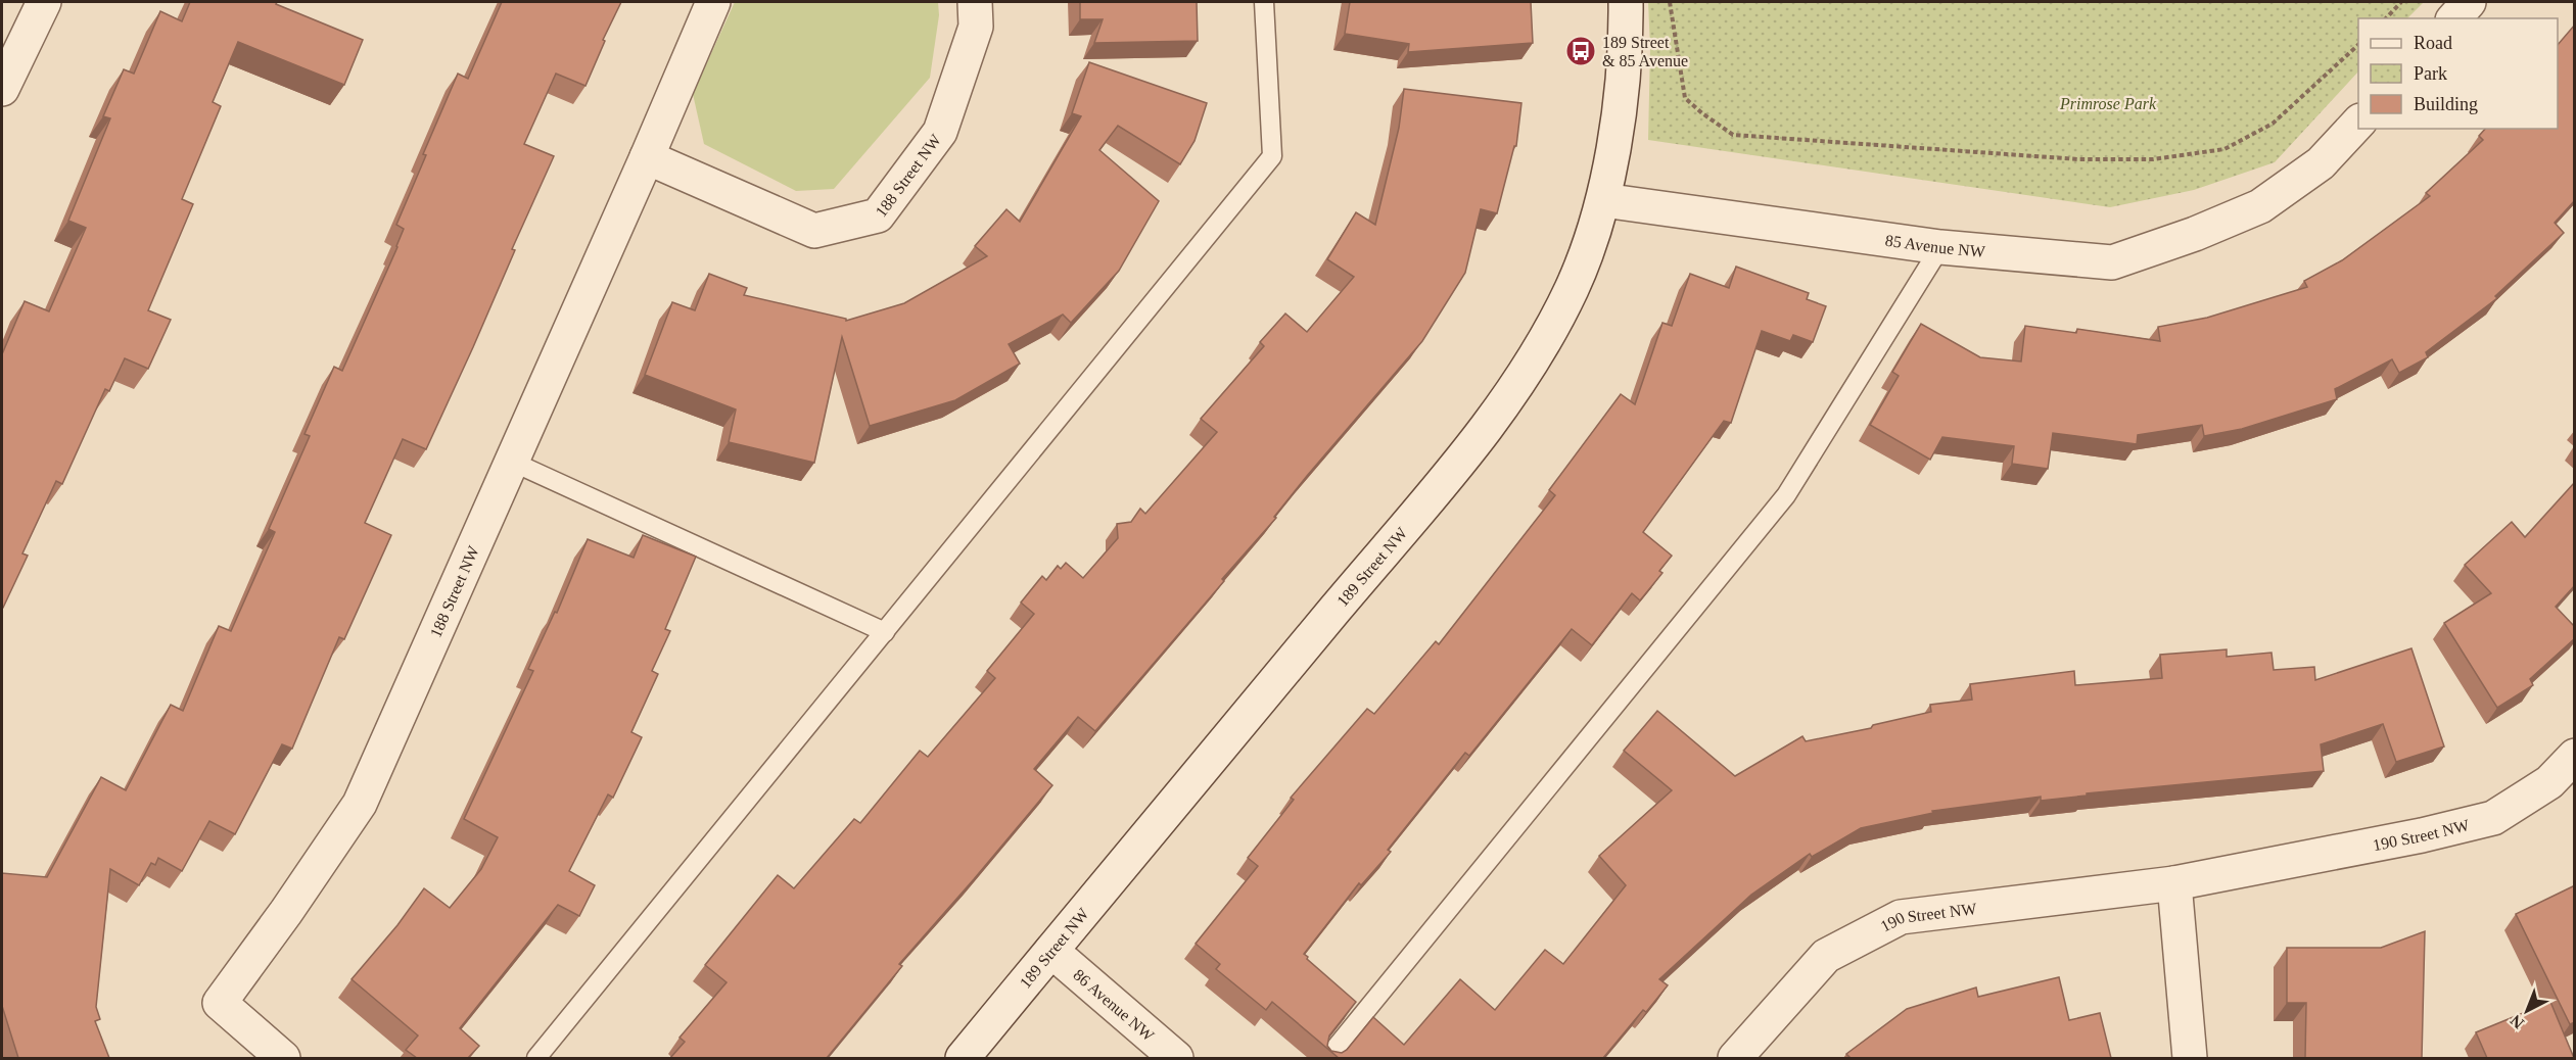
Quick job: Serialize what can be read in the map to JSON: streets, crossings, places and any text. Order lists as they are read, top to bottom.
{
  "streets": {
    "street": [
      "188 Street NW",
      "85 Avenue NW",
      "189 Street NW",
      "190 Street NW",
      "86 Avenue NW"
    ]
  },
  "crossings": [
    ["85 Avenue NW", "189 Street NW"],
    ["189 Street NW", "86 Avenue NW"]
  ],
  "parks": ["Primrose Park"],
  "places": {
    "bus stop": ["189 Street & 85 Avenue"]
  },
  "legend": ["Road", "Park", "Building"],
  "north": "bottom left"
}
